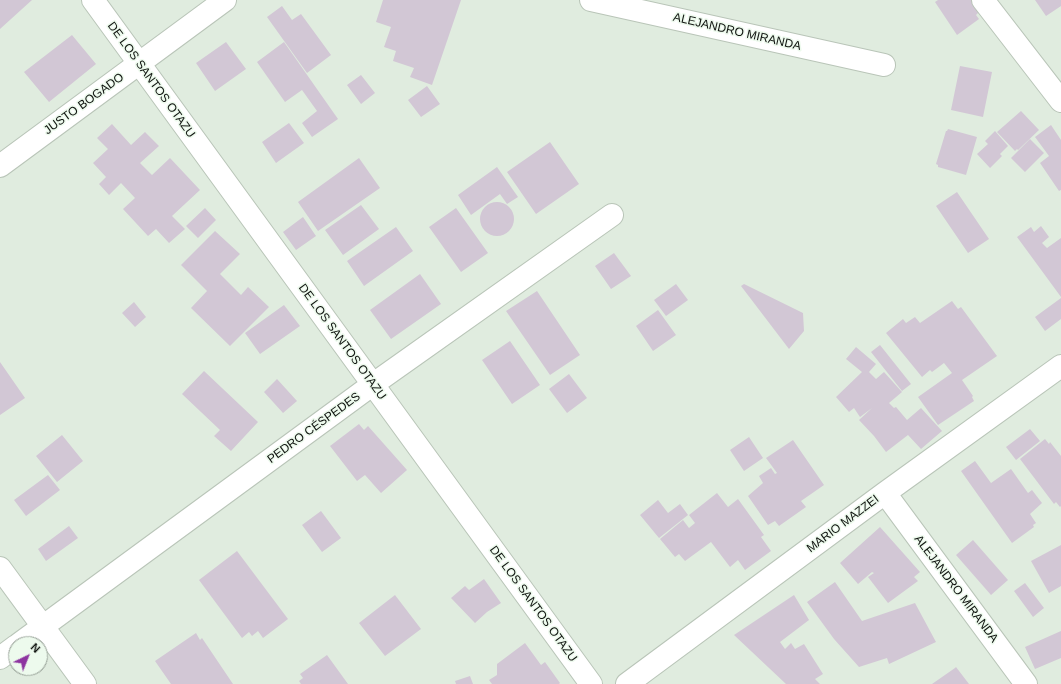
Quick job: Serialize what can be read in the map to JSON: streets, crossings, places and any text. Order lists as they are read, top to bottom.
{
  "streets": {
    "street": [
      "ALEJANDRO MIRANDA",
      "DE LOS SANTOS OTAZU",
      "JUSTO BOGADO",
      "PEDRO CÉSPEDES",
      "MARIO MAZZEI"
    ]
  },
  "crossings": [
    ["ALEJANDRO MIRANDA", "MARIO MAZZEI"],
    ["DE LOS SANTOS OTAZU", "JUSTO BOGADO"],
    ["DE LOS SANTOS OTAZU", "PEDRO CÉSPEDES"]
  ],
  "north": "top right"
}
